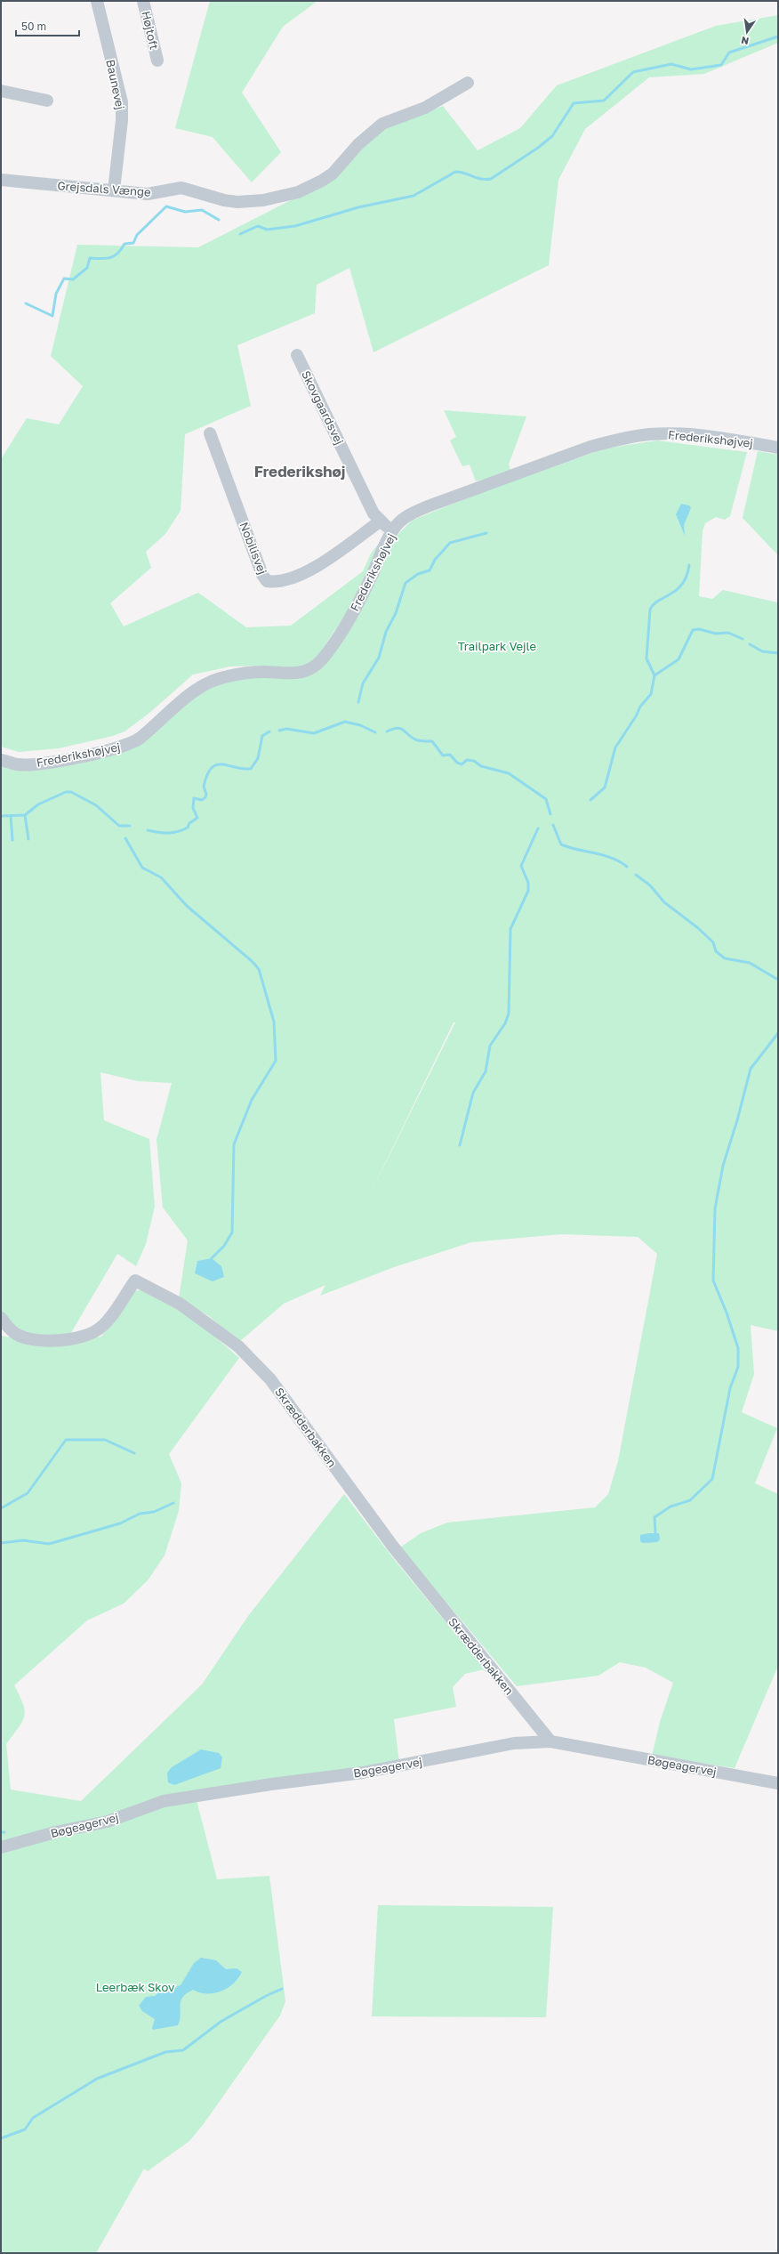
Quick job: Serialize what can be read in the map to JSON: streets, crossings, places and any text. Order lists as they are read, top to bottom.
{
  "streets": {
    "street": [
      "Højtoft",
      "Baunevej",
      "Grejsdals Vænge",
      "Skovgaardsvej",
      "Frederikshøjvej",
      "Nobilisvej",
      "Skrædderbakken",
      "Bøgeagervej"
    ]
  },
  "crossings": [
    ["Baunevej", "Grejsdals Vænge"],
    ["Skovgaardsvej", "Frederikshøjvej"],
    ["Skovgaardsvej", "Nobilisvej"],
    ["Skrædderbakken", "Bøgeagervej"]
  ],
  "districts": ["Frederikshøj"],
  "parks": ["Trailpark Vejle", "Leerbæk Skov"],
  "scale_bar": "50 m",
  "north": "bottom"
}
